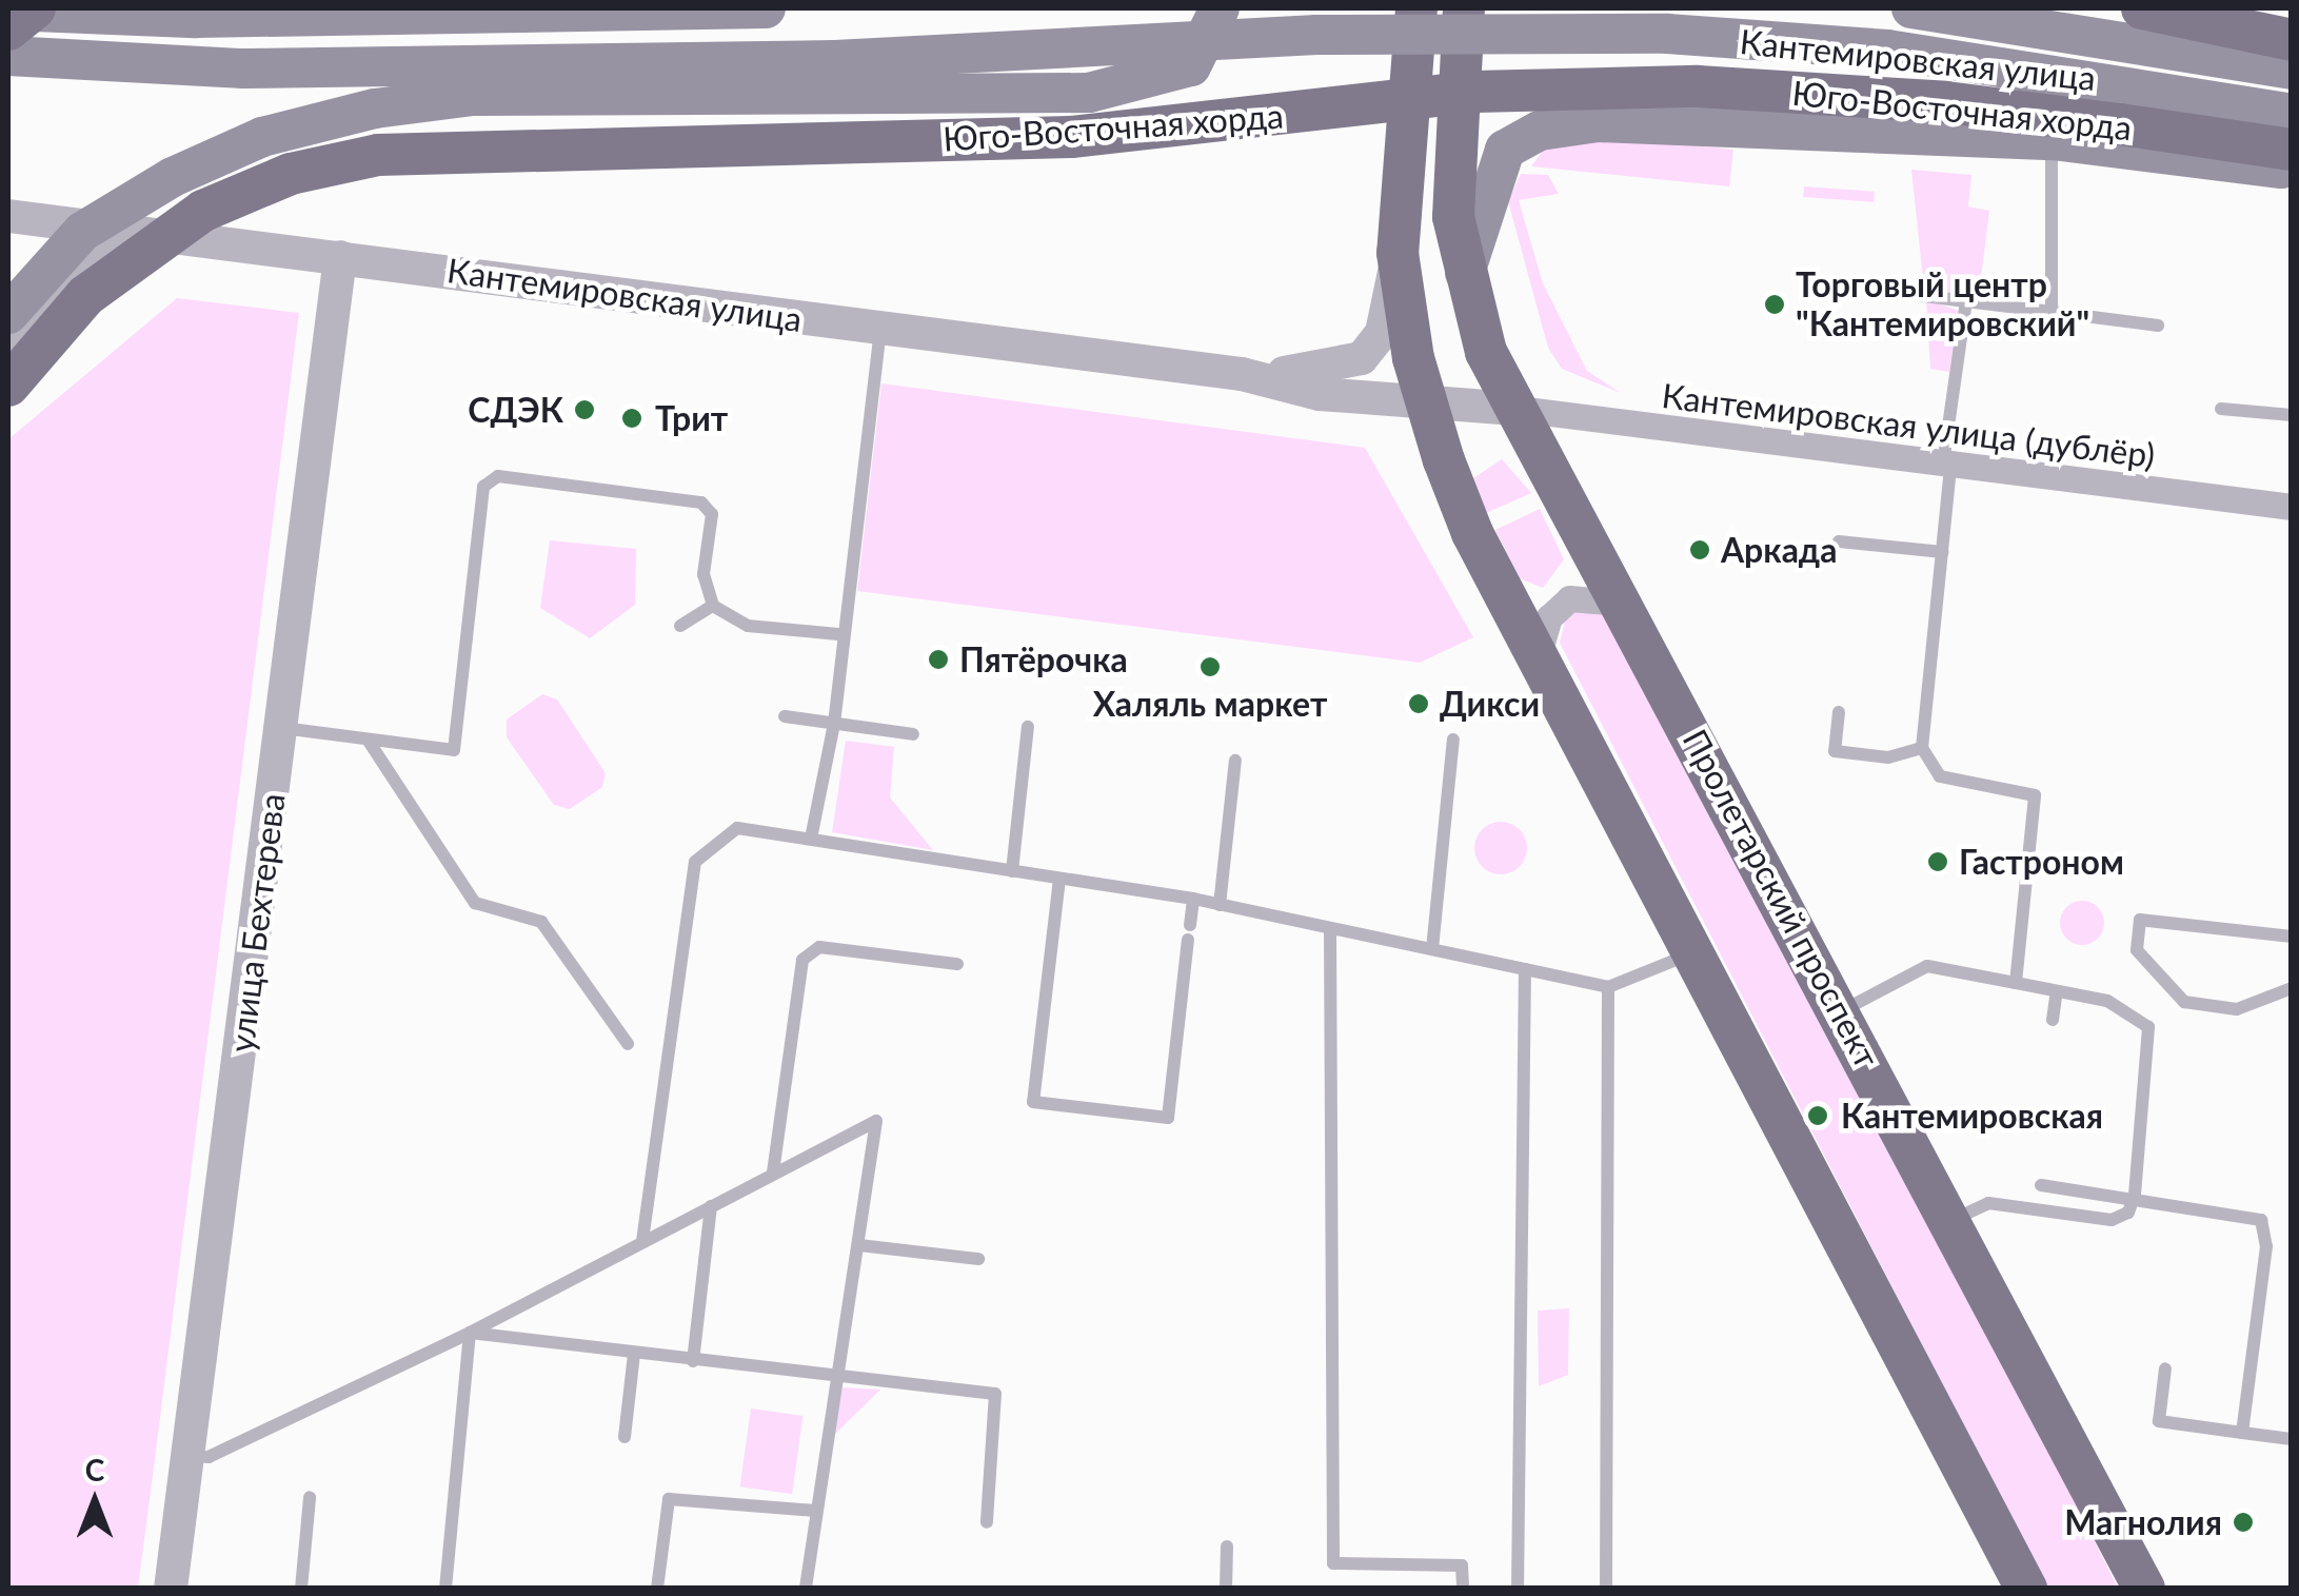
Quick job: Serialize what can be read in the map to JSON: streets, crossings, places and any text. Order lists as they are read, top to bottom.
{
  "streets": {
    "main road": ["Кантемировская улица", "Юго-Восточная хорда", "Пролетарский проспект"],
    "street": ["Кантемировская улица (дублёр)", "улица Бехтерева"]
  },
  "crossings": [
    ["Кантемировская улица", "Кантемировская улица (дублёр)"],
    ["Кантемировская улица", "Пролетарский проспект"],
    ["Кантемировская улица", "улица Бехтерева"],
    ["Кантемировская улица (дублёр)", "Пролетарский проспект"]
  ],
  "places": [
    "Торговый центр \"Кантемировский\"",
    "СДЭК",
    "Трит",
    "Аркада",
    "Пятёрочка",
    "Халяль маркет",
    "Дикси",
    "Гастроном",
    "Кантемировская",
    "Магнолия"
  ],
  "north": "top"
}
